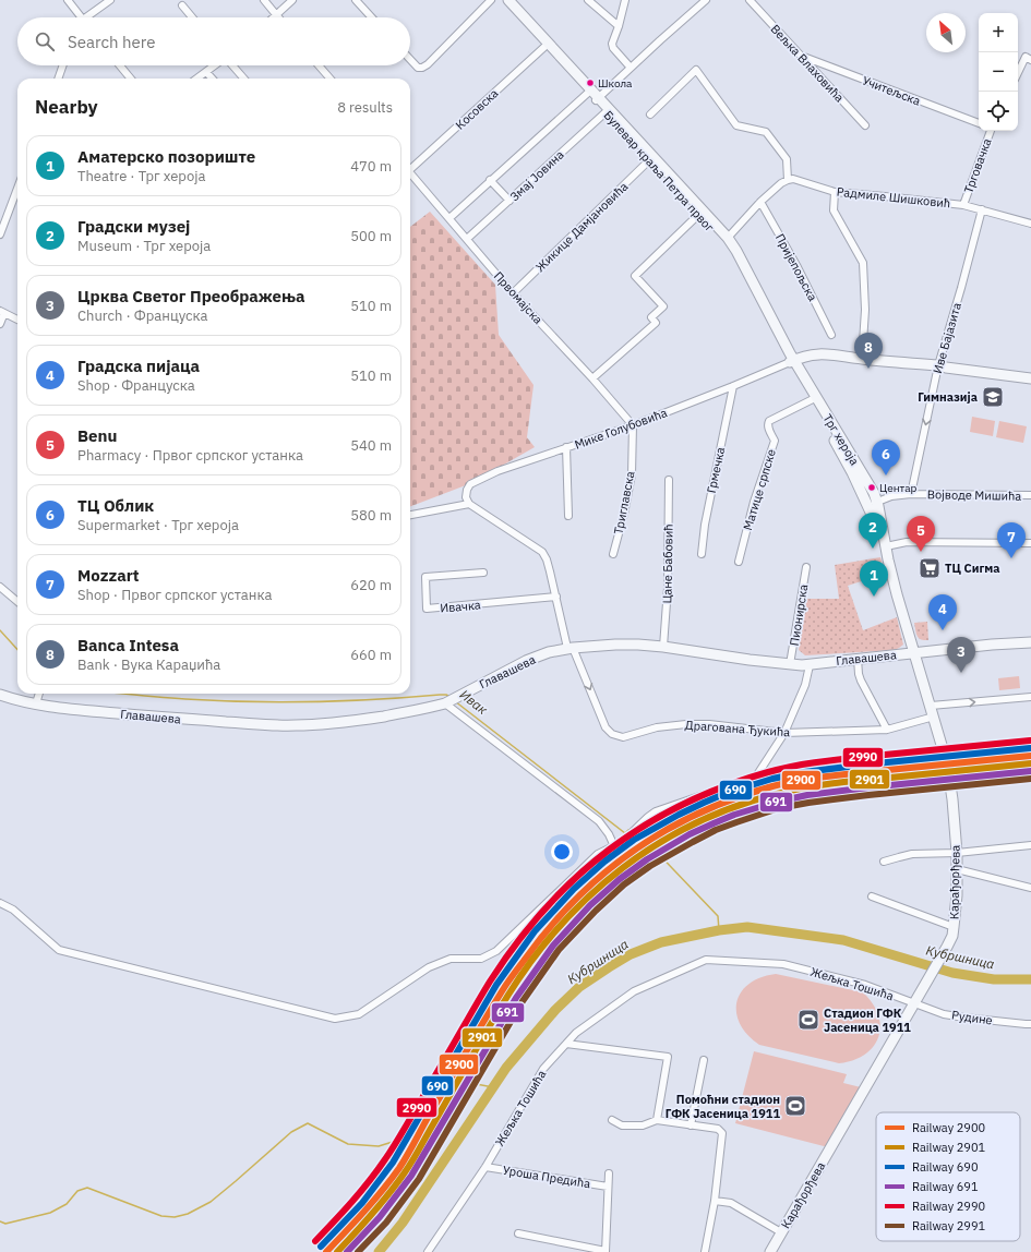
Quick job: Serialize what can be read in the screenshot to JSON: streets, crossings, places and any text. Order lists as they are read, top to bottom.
{
  "streets": {
    "main road": [
      "Булевар краља Петра првог",
      "Трг хероја",
      "Главашева",
      "Карађорђева"
    ],
    "street": [
      "Вељка Влаховића",
      "Учитељска",
      "Косовска",
      "Трговачка",
      "Змај Јовина",
      "Радмиле Шишковић",
      "Жикице Дамјановића",
      "Пријепољска",
      "Првомајска",
      "Иве Бајазита",
      "Мике Голубовића",
      "Грмечка",
      "Матице српске",
      "Војводе Мишића",
      "Триглавска",
      "Цане Бабовић",
      "Ивачка",
      "Пионирска",
      "Драгована Ђукића",
      "Жељка Тошића",
      "Рудине",
      "Уроша Предића"
    ]
  },
  "crossings": [
    ["Вељка Влаховића", "Учитељска"],
    ["Косовска", "Булевар краља Петра првог"],
    ["Трговачка", "Радмиле Шишковић"],
    ["Булевар краља Петра првог", "Змај Јовина"],
    ["Булевар краља Петра првог", "Жикице Дамјановића"],
    ["Булевар краља Петра првог", "Мике Голубовића"],
    ["Булевар краља Петра првог", "Трг хероја"],
    ["Змај Јовина", "Првомајска"],
    ["Радмиле Шишковић", "Иве Бајазита"],
    ["Жикице Дамјановића", "Првомајска"],
    ["Првомајска", "Мике Голубовића"],
    ["Првомајска", "Триглавска"],
    ["Иве Бајазита", "Војводе Мишића"],
    ["Мике Голубовића", "Трг хероја"],
    ["Мике Голубовића", "Грмечка"],
    ["Мике Голубовића", "Триглавска"],
    ["Мике Голубовића", "Драгована Ђукића"],
    ["Трг хероја", "Матице српске"],
    ["Трг хероја", "Војводе Мишића"],
    ["Трг хероја", "Главашева"],
    ["Трг хероја", "Карађорђева"],
    ["Цане Бабовић", "Главашева"],
    ["Ивачка", "Драгована Ђукића"],
    ["Пионирска", "Главашева"],
    ["Главашева", "Драгована Ђукића"],
    ["Главашева", "Карађорђева"],
    ["Драгована Ђукића", "Карађорђева"],
    ["Карађорђева", "Жељка Тошића"],
    ["Карађорђева", "Рудине"],
    ["Жељка Тошића", "Рудине"],
    ["Жељка Тошића", "Уроша Предића"]
  ],
  "one_way": ["Иве Бајазита", "Драгована Ђукића"],
  "water": ["Ивак", "Кубршница"],
  "places": {
    "other": ["Школа", "Центар"],
    "school or university": ["Гимназија"],
    "supermarket": ["ТЦ Сигма"],
    "sports": ["Стадион ГФК Јасеница 1911", "Помоћни стадион ГФК Јасеница 1911"]
  },
  "lines": [
    "rail line 2990",
    "rail line 690",
    "rail line 2900",
    "rail line 2901",
    "rail line 691",
    "rail line 2991"
  ],
  "legend": [
    "Railway 2900",
    "Railway 2901",
    "Railway 690",
    "Railway 691",
    "Railway 2990",
    "Railway 2991"
  ],
  "north": "top left",
  "page": {
    "map_buttons": ["+", "−"],
    "search": "Search here",
    "heading": ["Nearby", "8 results"],
    "list": [
      {
        "mark": "1",
        "name": "Аматерско позориште",
        "note": "Theatre · Трг хероја",
        "value": "470 m"
      },
      {
        "mark": "2",
        "name": "Градски музеј",
        "note": "Museum · Трг хероја",
        "value": "500 m"
      },
      {
        "mark": "3",
        "name": "Црква Светог Преображења",
        "note": "Church · Француска",
        "value": "510 m"
      },
      {
        "mark": "4",
        "name": "Градска пијаца",
        "note": "Shop · Француска",
        "value": "510 m"
      },
      {
        "mark": "5",
        "name": "Benu",
        "note": "Pharmacy · Првог српског устанка",
        "value": "540 m"
      },
      {
        "mark": "6",
        "name": "ТЦ Облик",
        "note": "Supermarket · Трг хероја",
        "value": "580 m"
      },
      {
        "mark": "7",
        "name": "Mozzart",
        "note": "Shop · Првог српског устанка",
        "value": "620 m"
      },
      {
        "mark": "8",
        "name": "Banca Intesa",
        "note": "Bank · Вука Караџића",
        "value": "660 m"
      }
    ],
    "pins": [
      "8",
      "6",
      "2",
      "5",
      "7",
      "1",
      "4",
      "3"
    ]
  }
}
